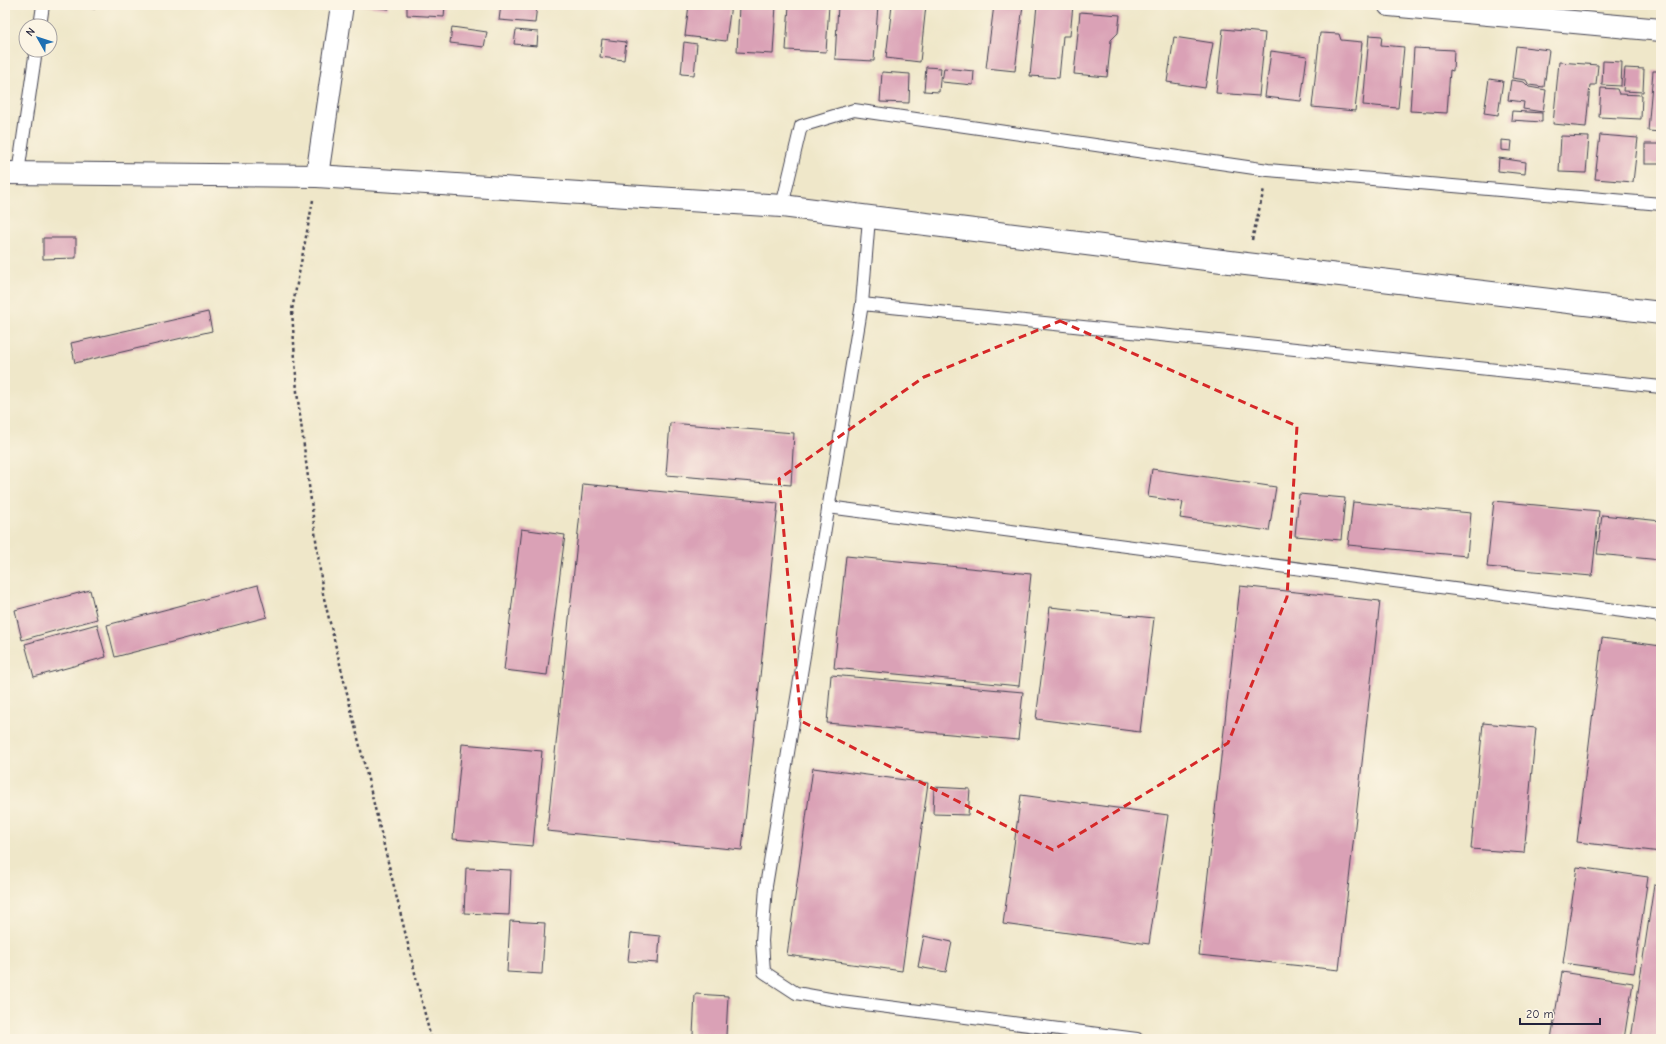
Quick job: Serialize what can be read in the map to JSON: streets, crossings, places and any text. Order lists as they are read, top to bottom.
{
  "scale_bar": "20 m",
  "north": "top left"
}
